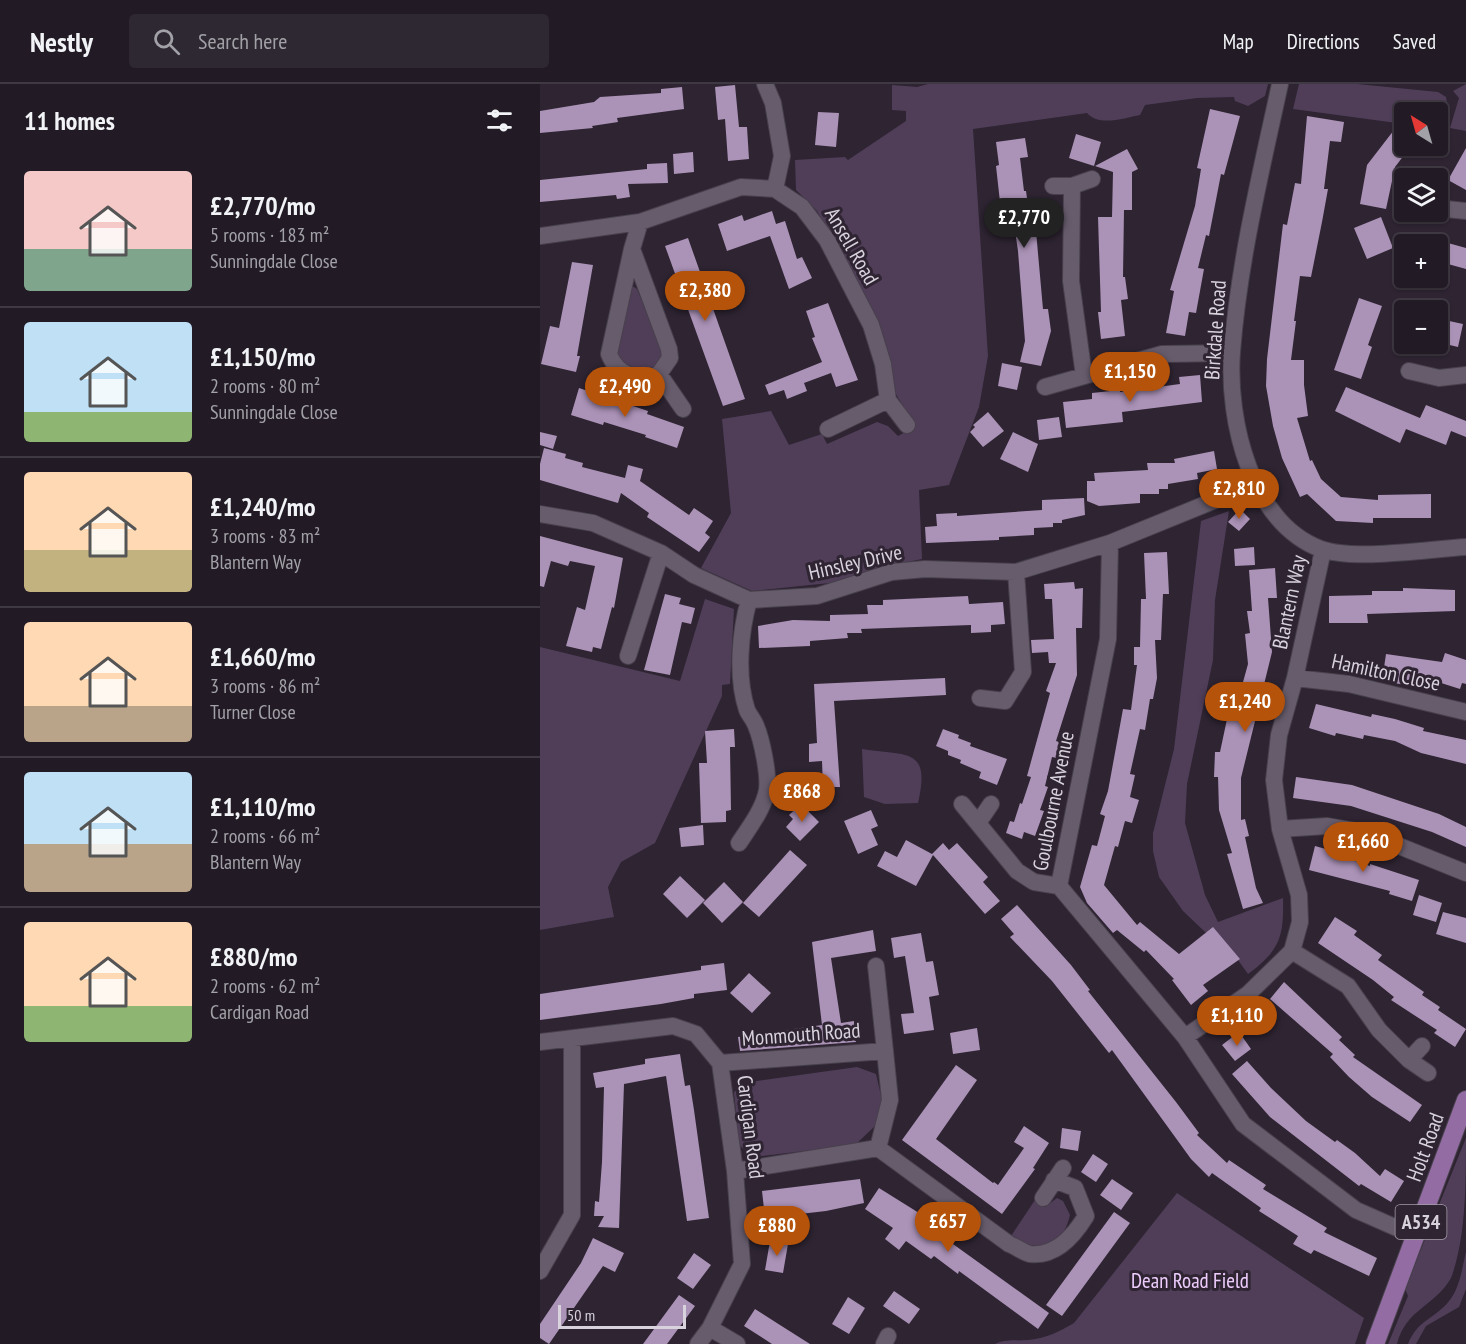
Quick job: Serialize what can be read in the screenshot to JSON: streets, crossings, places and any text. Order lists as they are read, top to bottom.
{
  "streets": {
    "main road": ["Holt Road", "A534"],
    "street": [
      "Ansell Road",
      "Birkdale Road",
      "Hinsley Drive",
      "Blantern Way",
      "Hamilton Close",
      "Goulbourne Avenue",
      "Monmouth Road",
      "Cardigan Road"
    ]
  },
  "crossings": [
    ["Birkdale Road", "Hinsley Drive"],
    ["Birkdale Road", "Blantern Way"],
    ["Hinsley Drive", "Goulbourne Avenue"],
    ["Blantern Way", "Hamilton Close"],
    ["Goulbourne Avenue", "Holt Road"],
    ["Monmouth Road", "Cardigan Road"]
  ],
  "parks": ["Dean Road Field"],
  "scale_bar": "50 m",
  "north": "top left",
  "page": {
    "header": "Nestly",
    "search": "Search here",
    "nav": ["Map", "Directions", "Saved"],
    "heading": "11 homes",
    "map_buttons": ["+", "−"],
    "list": [
      {
        "name": "£2,770/mo",
        "note": "5 rooms · 183 m² · Sunningdale Close"
      },
      {
        "name": "£1,150/mo",
        "note": "2 rooms · 80 m² · Sunningdale Close"
      },
      {
        "name": "£1,240/mo",
        "note": "3 rooms · 83 m² · Blantern Way"
      },
      {
        "name": "£1,660/mo",
        "note": "3 rooms · 86 m² · Turner Close"
      },
      {
        "name": "£1,110/mo",
        "note": "2 rooms · 66 m² · Blantern Way"
      },
      {
        "name": "£880/mo",
        "note": "2 rooms · 62 m² · Cardigan Road"
      }
    ],
    "price": [
      "£2,770",
      "£2,380",
      "£1,150",
      "£2,490",
      "£2,810",
      "£1,240",
      "£868",
      "£1,660",
      "£1,110",
      "£657",
      "£880"
    ],
    "scale": "50 m"
  }
}
